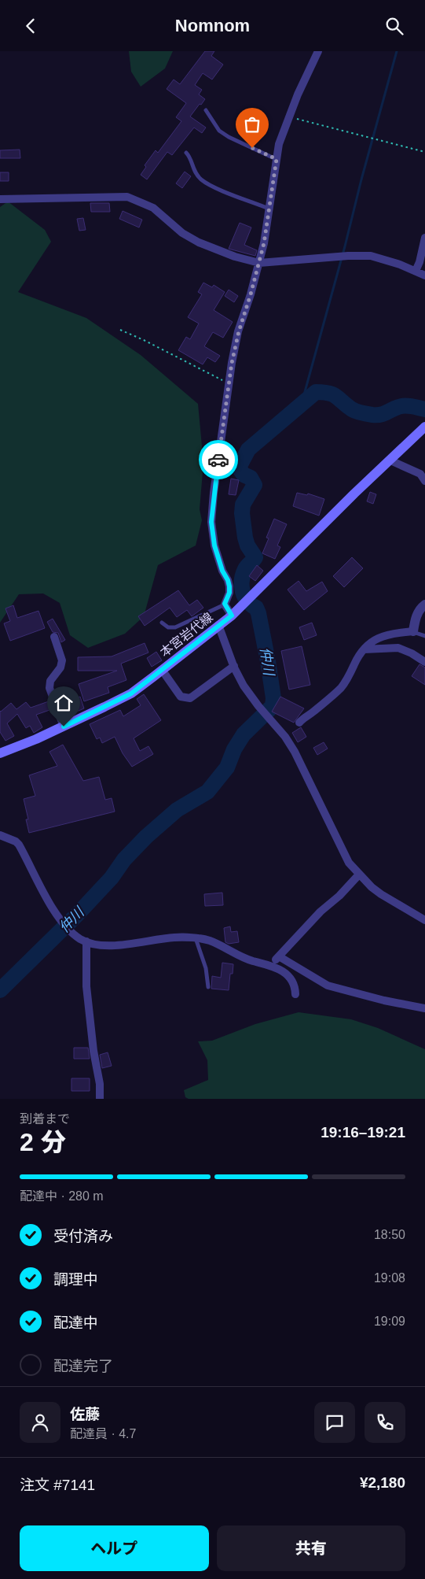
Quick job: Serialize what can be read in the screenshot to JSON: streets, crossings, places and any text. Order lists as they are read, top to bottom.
{
  "streets": {
    "main road": ["本宮岩代線"]
  },
  "water": ["仲川"],
  "page": {
    "header": "Nomnom",
    "heading": ["2 分", "到着まで", "19:16–19:21"],
    "panel": [
      "佐藤",
      "配達員 · 4.7",
      "注文 #7141",
      "¥2,180"
    ],
    "bar": "配達中 · 280 m",
    "list": [
      ["受付済み", "18:50"],
      ["調理中", "19:08"],
      ["配達中", "19:09"],
      "配達完了"
    ],
    "buttons": ["ヘルプ", "共有"]
  }
}
